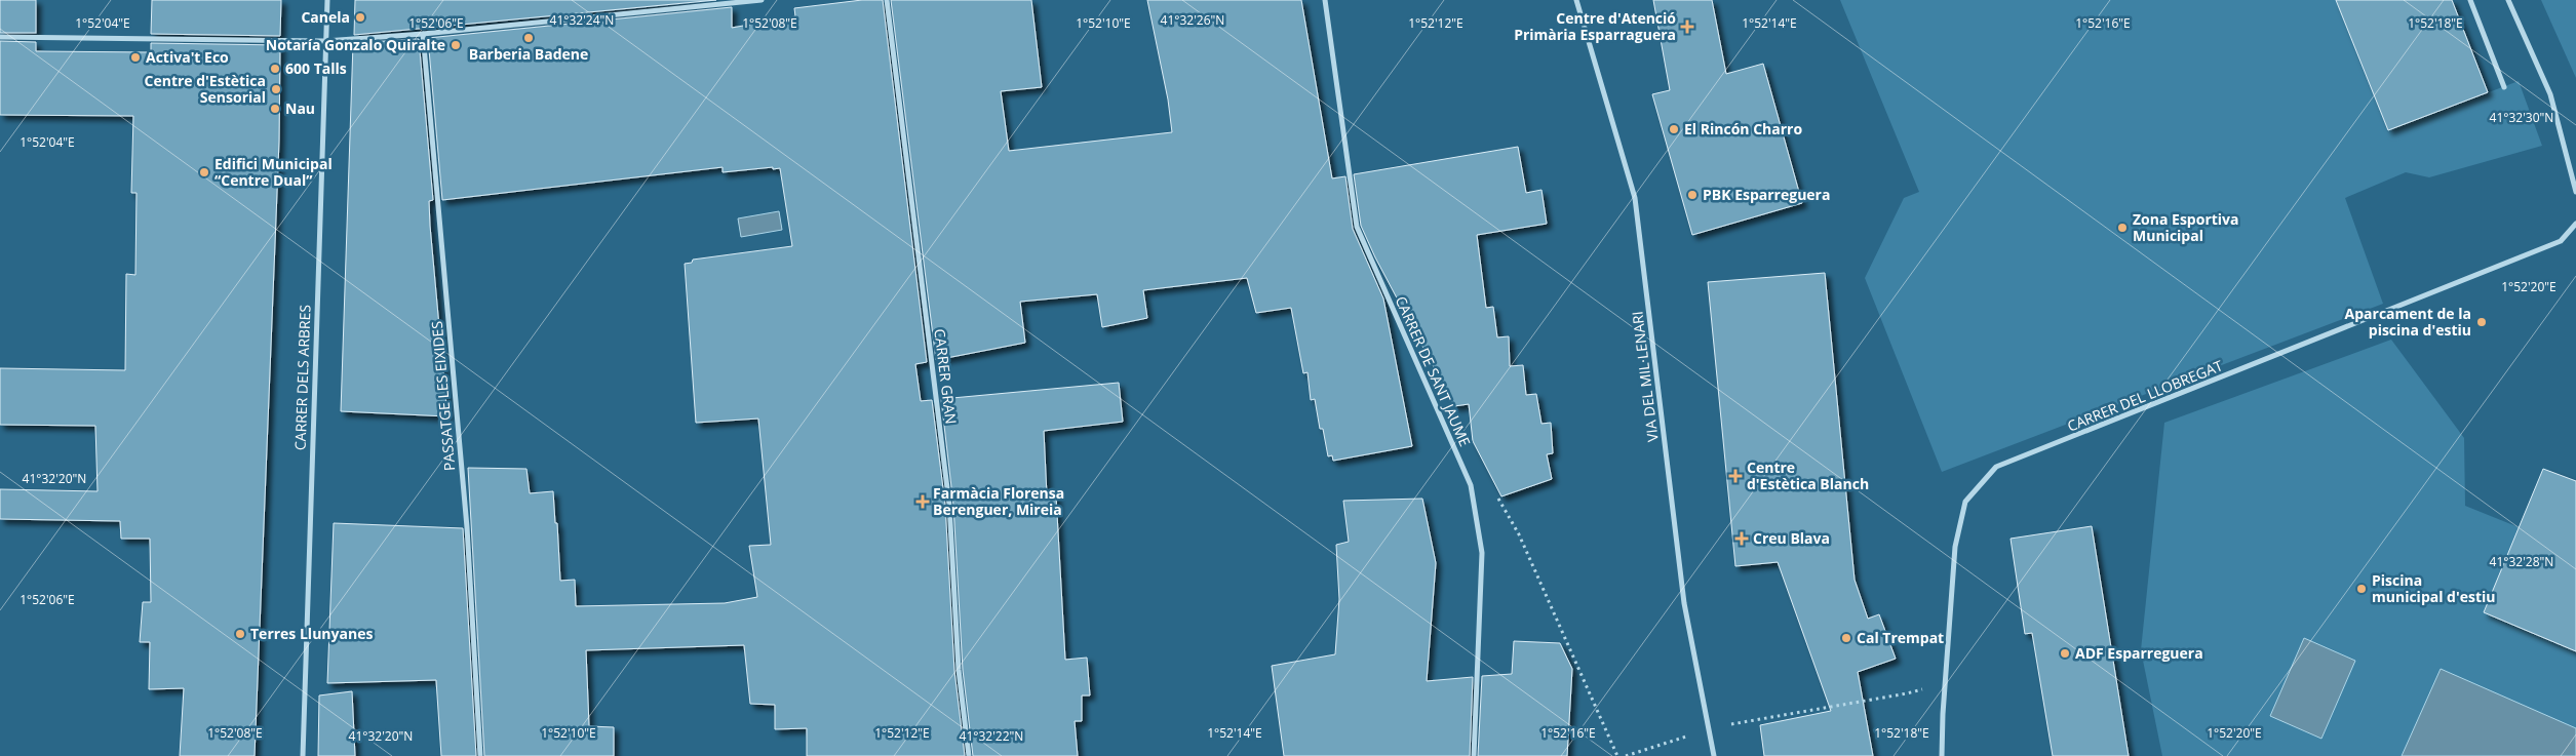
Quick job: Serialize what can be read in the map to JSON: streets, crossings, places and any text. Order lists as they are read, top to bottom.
{
  "streets": {
    "street": [
      "CARRER DE SANT JAUME",
      "CARRER GRAN",
      "VIA DEL MIL·LENARI",
      "CARRER DELS ARBRES",
      "PASSATGE LES EIXIDES",
      "CARRER DEL LLOBREGAT"
    ]
  },
  "places": {
    "other": [
      "Canela",
      "Barberia Badene",
      "Notaría Gonzalo Quiralte",
      "Activa't Eco",
      "600 Talls",
      "Centre d'Estètica Sensorial",
      "Nau",
      "El Rincón Charro",
      "Edifici Municipal “Centre Dual”",
      "PBK Esparreguera",
      "Zona Esportiva Municipal",
      "Aparcament de la piscina d'estiu",
      "Piscina municipal d'estiu",
      "Terres Llunyanes",
      "Cal Trempat",
      "ADF Esparreguera"
    ],
    "health": [
      "Centre d'Atenció Primària Esparraguera",
      "Centre d'Estètica Blanch",
      "Farmàcia Florensa Berenguer, Mireia",
      "Creu Blava"
    ]
  },
  "coordinates": [
    "41°32'24\"N",
    "41°32'26\"N",
    "1°52'04\"E",
    "1°52'06\"E",
    "1°52'08\"E",
    "1°52'10\"E",
    "1°52'12\"E",
    "1°52'14\"E",
    "1°52'16\"E",
    "1°52'18\"E",
    "41°32'30\"N",
    "1°52'20\"E",
    "41°32'20\"N",
    "41°32'28\"N",
    "41°32'22\"N"
  ]
}
